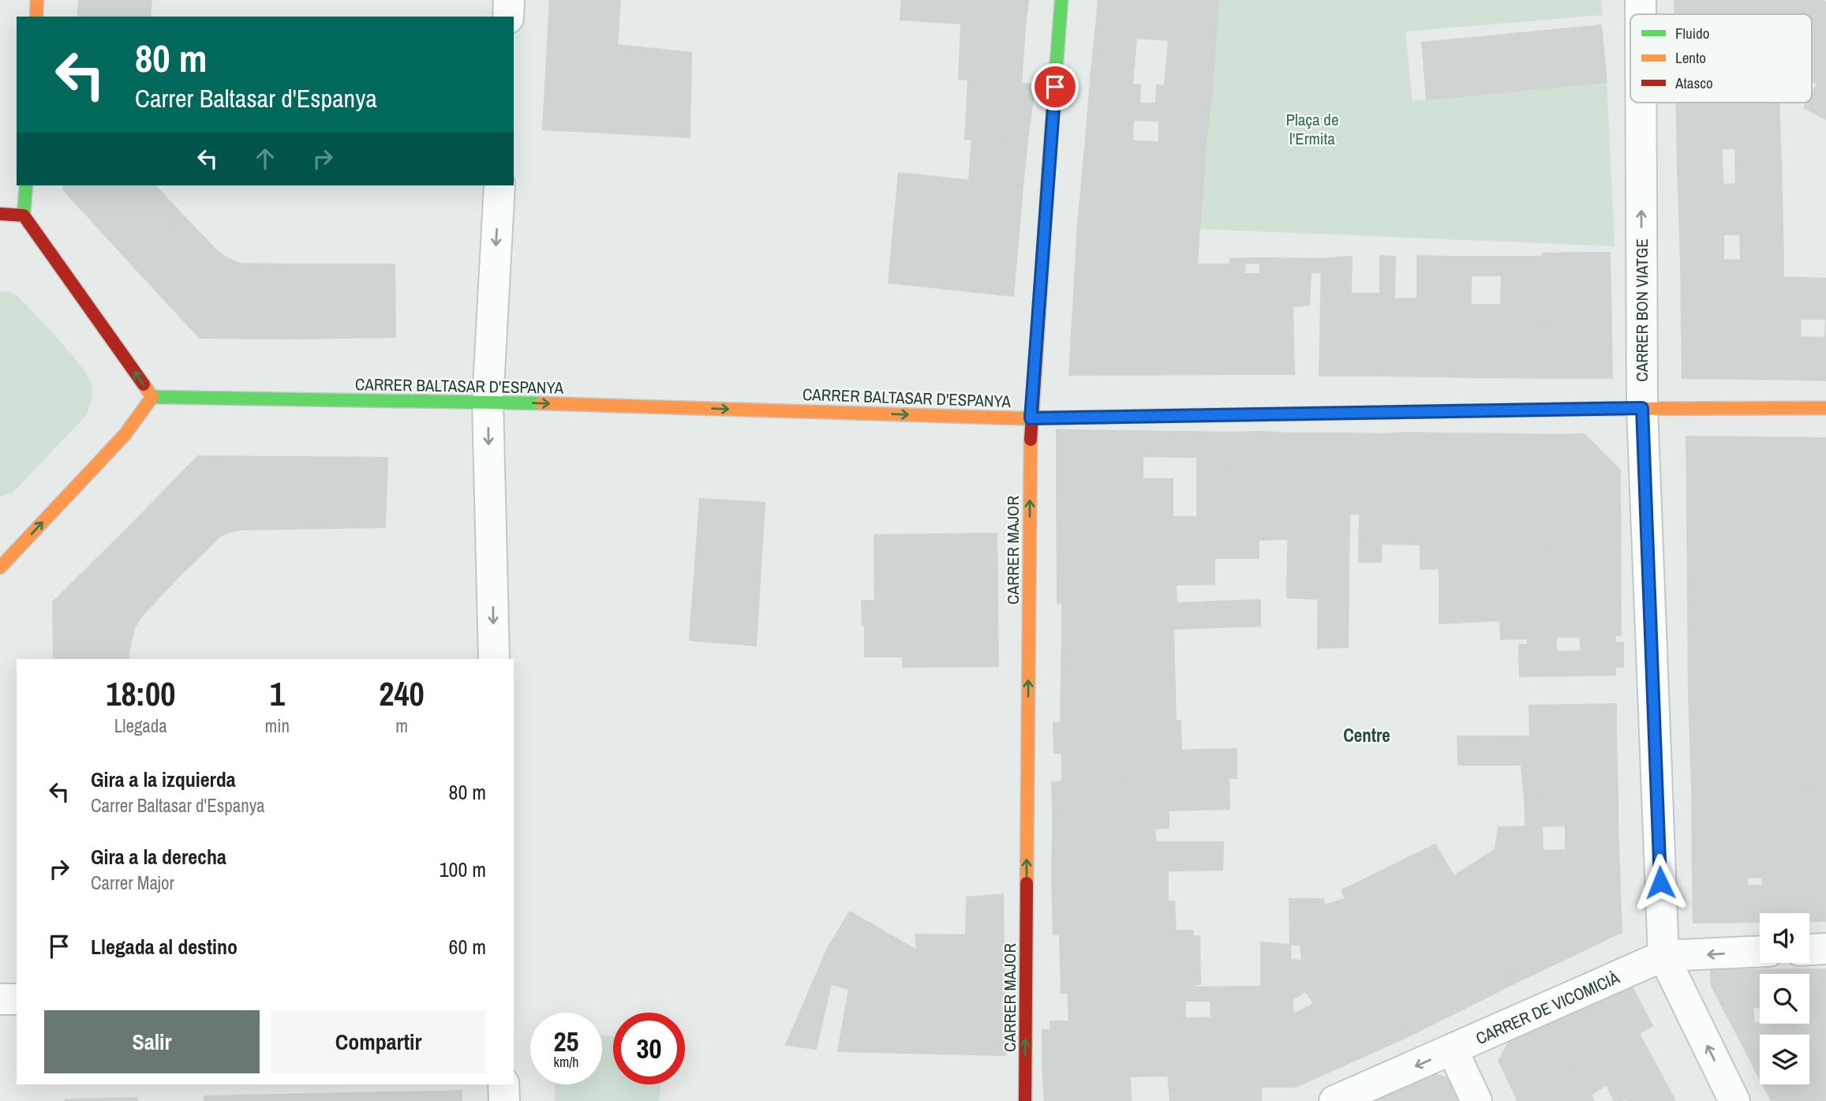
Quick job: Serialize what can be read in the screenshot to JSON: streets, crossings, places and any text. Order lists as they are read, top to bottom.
{
  "streets": {
    "street": [
      "CARRER BON VIATGE",
      "CARRER BALTASAR D'ESPANYA",
      "CARRER MAJOR",
      "CARRER DE VICOMICIÀ"
    ]
  },
  "crossings": [
    ["CARRER BON VIATGE", "CARRER BALTASAR D'ESPANYA"],
    ["CARRER BON VIATGE", "CARRER DE VICOMICIÀ"],
    ["CARRER BALTASAR D'ESPANYA", "CARRER MAJOR"]
  ],
  "one_way": ["CARRER BON VIATGE", "CARRER MAJOR", "CARRER DE VICOMICIÀ"],
  "districts": ["Centre"],
  "parks": ["Plaça de l'Ermita"],
  "legend": ["Fluido", "Lento", "Atasco"],
  "page": {
    "turn": ["80 m", "Carrer Baltasar d'Espanya"],
    "eta": [
      "18:00",
      "Llegada",
      "1",
      "min",
      "240",
      "m"
    ],
    "list": [
      {
        "name": "Gira a la izquierda",
        "note": "Carrer Baltasar d'Espanya",
        "value": "80 m"
      },
      {
        "name": "Gira a la derecha",
        "note": "Carrer Major",
        "value": "100 m"
      },
      {
        "name": "Llegada al destino",
        "value": "60 m"
      }
    ],
    "buttons": ["Salir", "Compartir"],
    "speed": "25 km/h",
    "limit": "30"
  }
}
